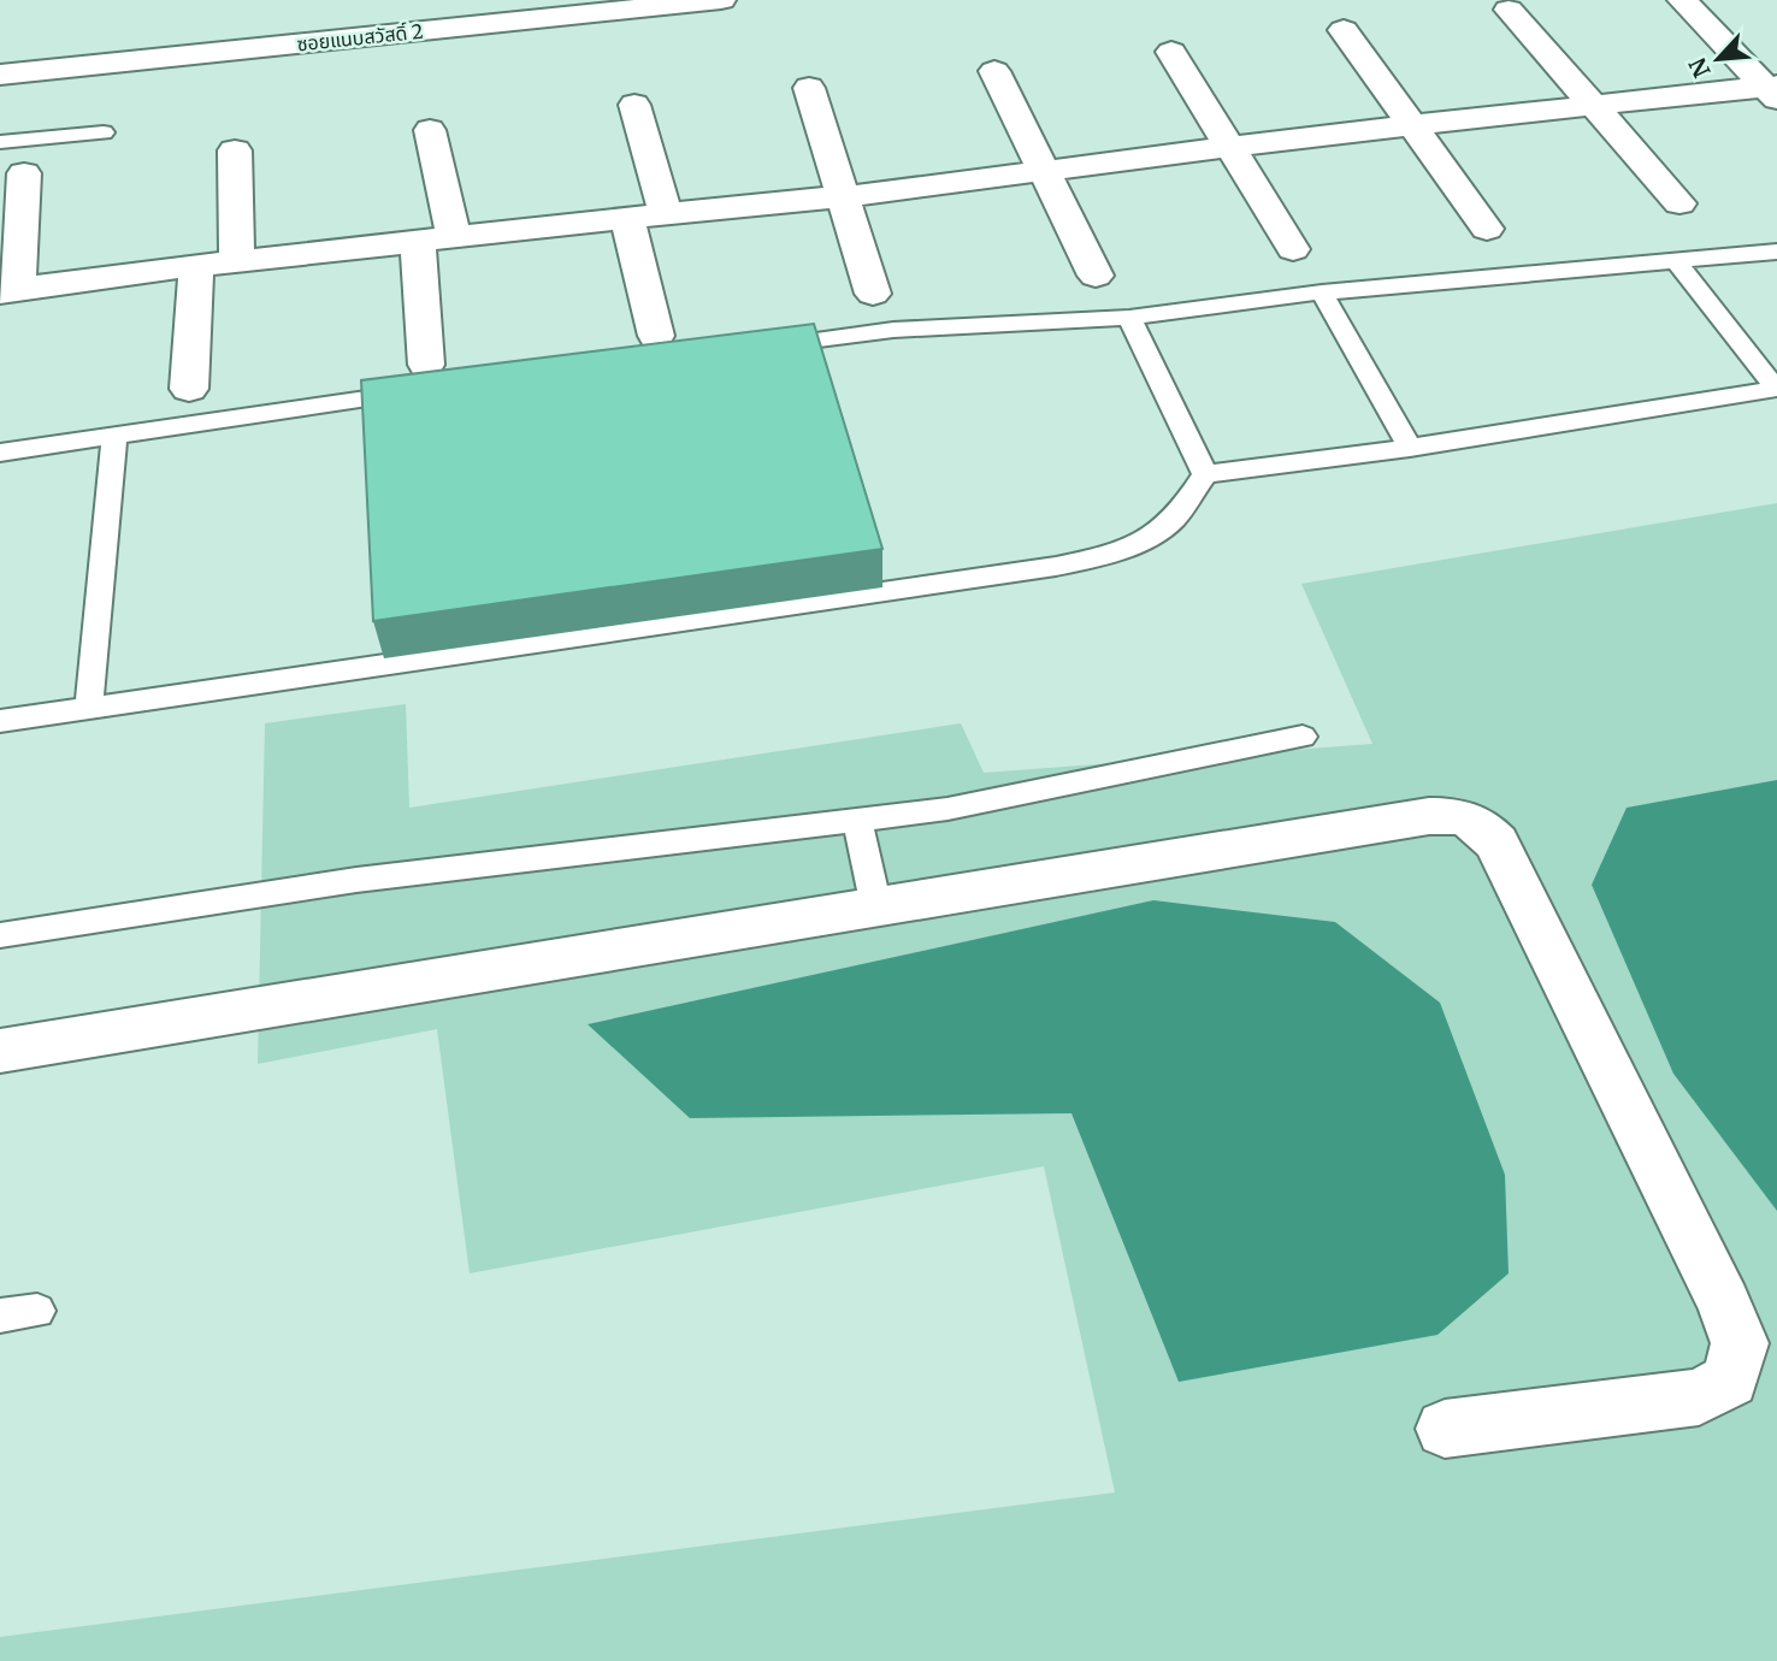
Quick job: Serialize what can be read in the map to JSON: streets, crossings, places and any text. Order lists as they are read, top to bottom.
{
  "streets": {
    "street": ["ซอยแนบสวัสดิ์ 2"]
  },
  "north": "bottom left"
}
